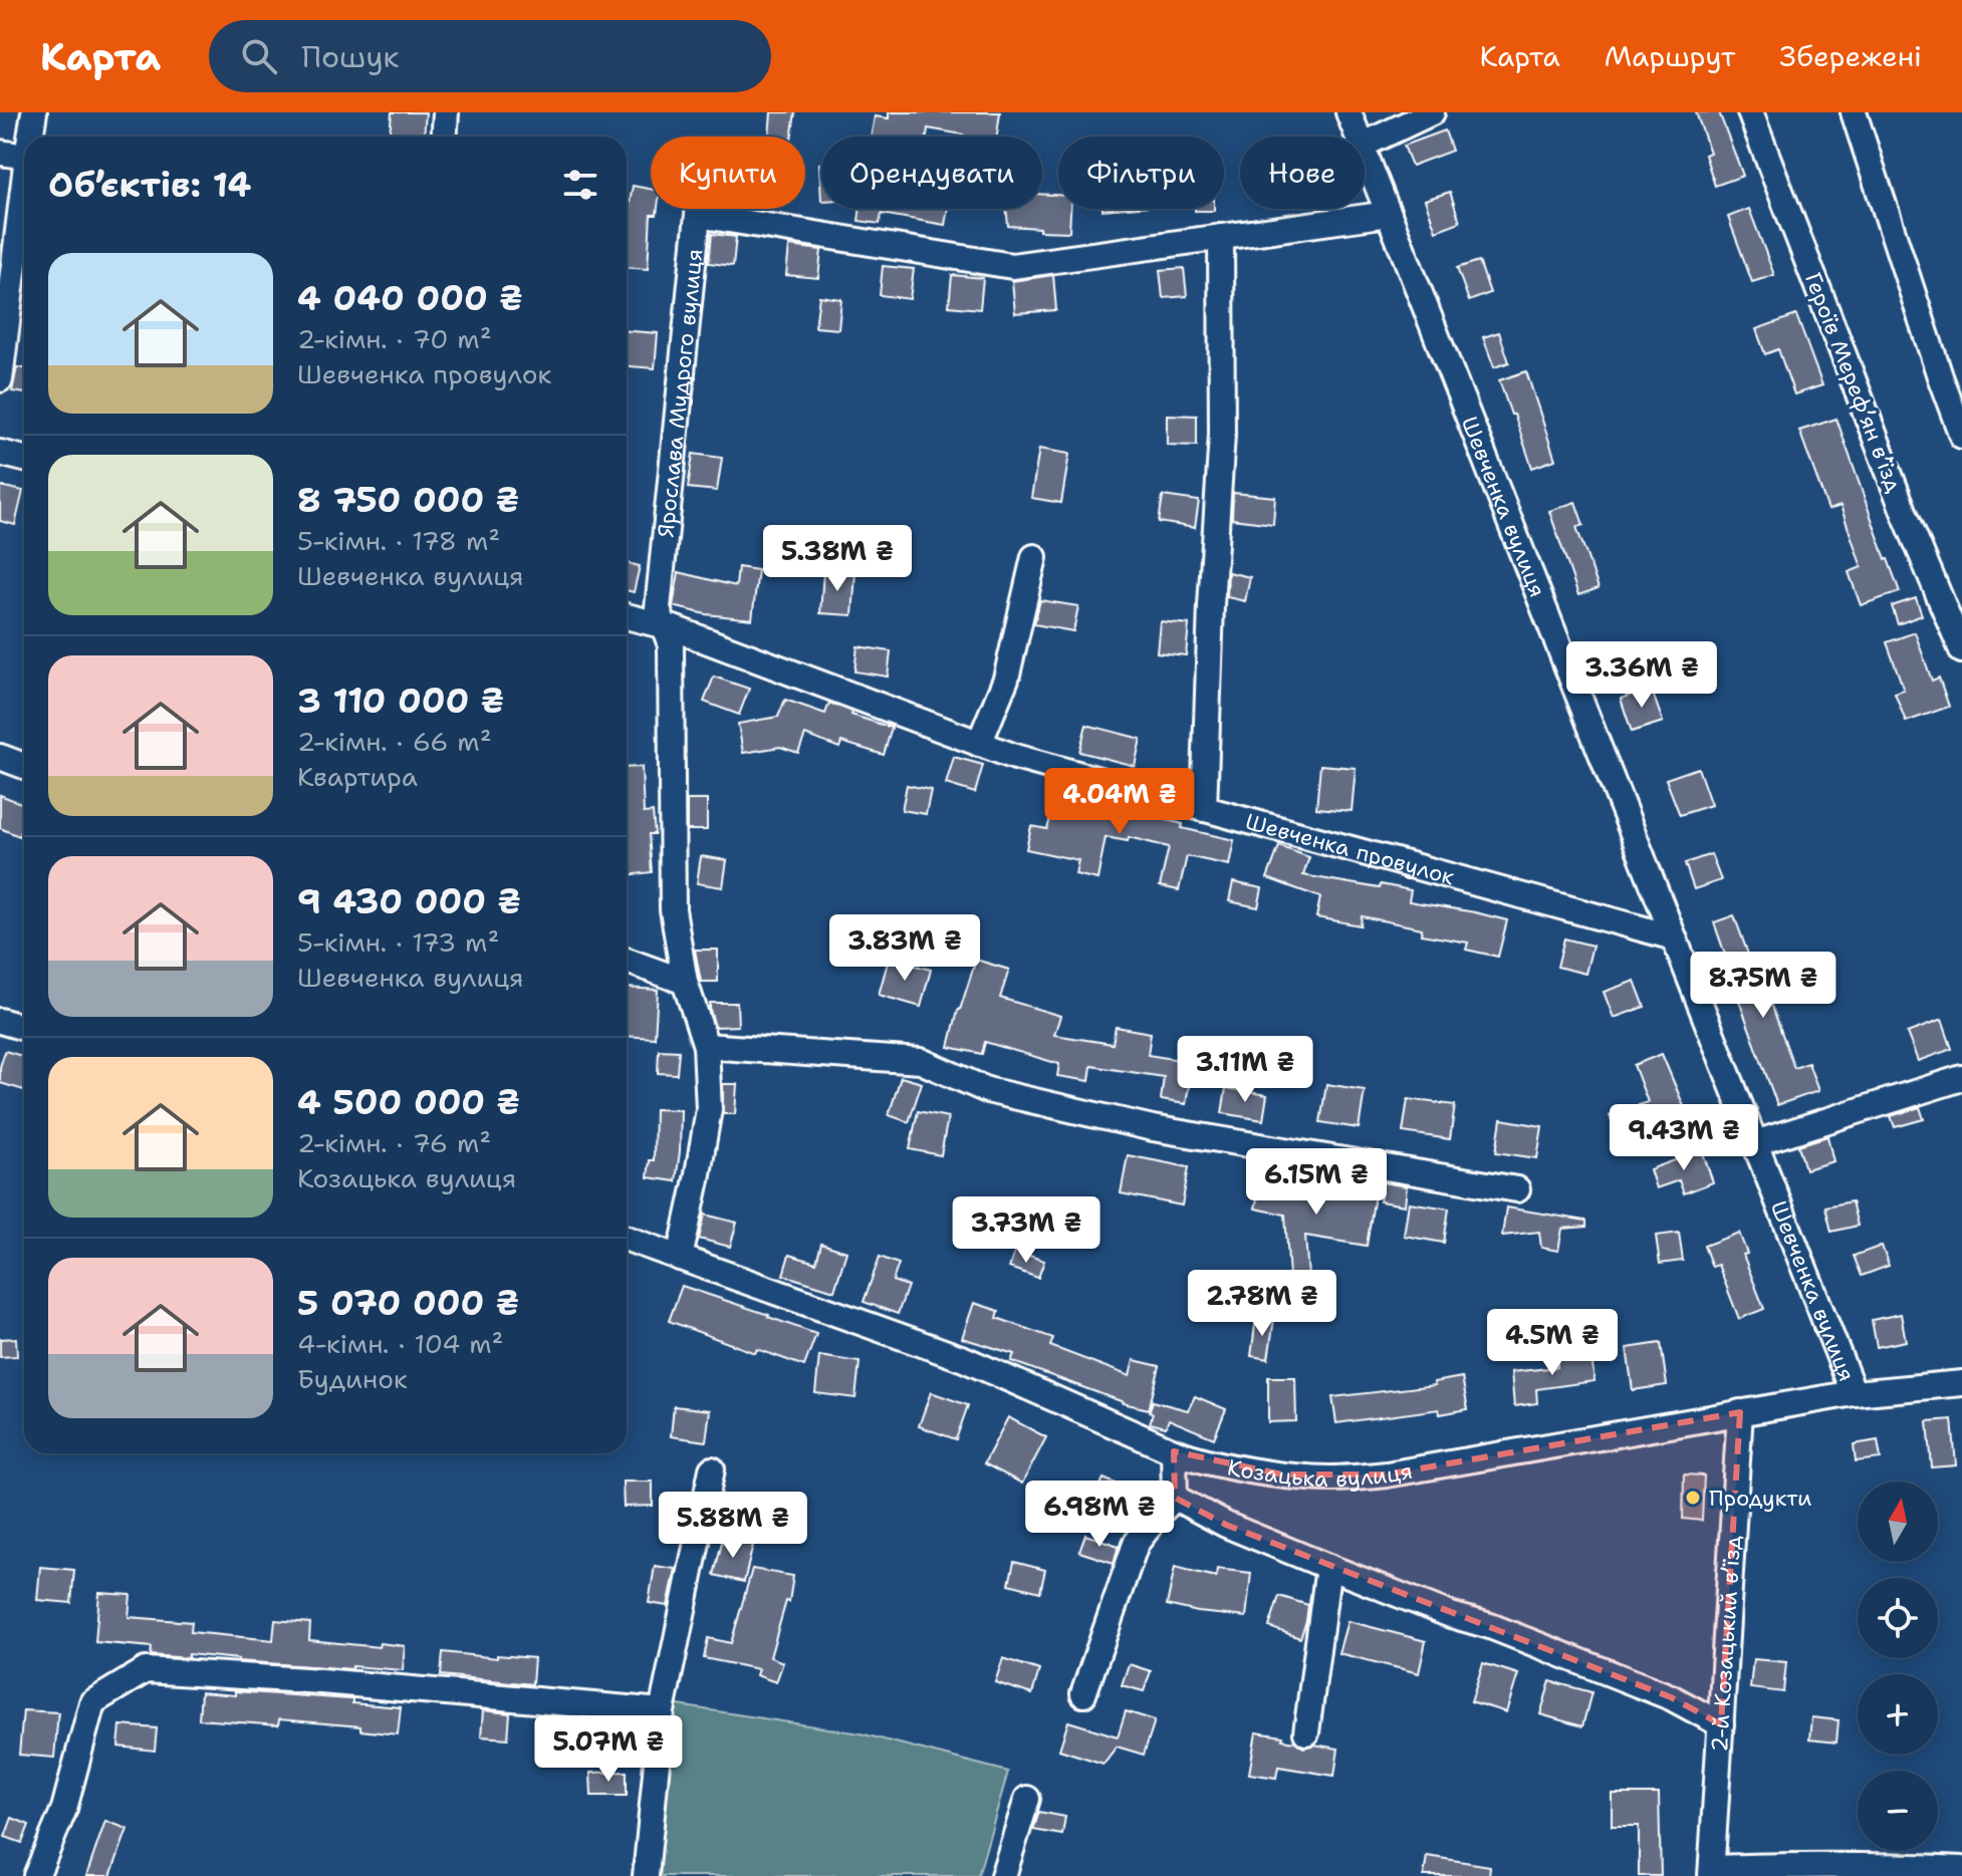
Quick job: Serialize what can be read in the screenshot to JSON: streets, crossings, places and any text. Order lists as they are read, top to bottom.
{
  "streets": {
    "street": [
      "Героїв Мерефʼян вʼїзд",
      "Ярослава Мудрого вулиця",
      "Шевченка вулиця",
      "Шевченка провулок",
      "Козацька вулиця",
      "2-й Козацький в’їзд"
    ]
  },
  "crossings": [
    ["Ярослава Мудрого вулиця", "Шевченка вулиця"],
    ["Ярослава Мудрого вулиця", "Шевченка провулок"],
    ["Ярослава Мудрого вулиця", "Козацька вулиця"],
    ["Шевченка вулиця", "Шевченка провулок"],
    ["Шевченка вулиця", "Козацька вулиця"],
    ["Козацька вулиця", "2-й Козацький в’їзд"]
  ],
  "places": ["Продукти"],
  "north": "top",
  "page": {
    "header": "Карта",
    "search": "Пошук",
    "nav": ["Карта", "Маршрут", "Збережені"],
    "chip": [
      "Купити",
      "Орендувати",
      "Фільтри",
      "Нове"
    ],
    "heading": "Об’єктів: 14",
    "list": [
      {
        "name": "4 040 000 ₴",
        "note": "2-кімн. · 70 m² · Шевченка провулок"
      },
      {
        "name": "8 750 000 ₴",
        "note": "5-кімн. · 178 m² · Шевченка вулиця"
      },
      {
        "name": "3 110 000 ₴",
        "note": "2-кімн. · 66 m² · Квартира"
      },
      {
        "name": "9 430 000 ₴",
        "note": "5-кімн. · 173 m² · Шевченка вулиця"
      },
      {
        "name": "4 500 000 ₴",
        "note": "2-кімн. · 76 m² · Козацька вулиця"
      },
      {
        "name": "5 070 000 ₴",
        "note": "4-кімн. · 104 m² · Будинок"
      }
    ],
    "price": [
      "5.38M ₴",
      "3.36M ₴",
      "4.04M ₴",
      "3.83M ₴",
      "8.75M ₴",
      "3.11M ₴",
      "9.43M ₴",
      "6.15M ₴",
      "3.73M ₴",
      "2.78M ₴",
      "4.5M ₴",
      "6.98M ₴",
      "5.88M ₴",
      "5.07M ₴"
    ],
    "map_buttons": ["+", "−"]
  }
}
